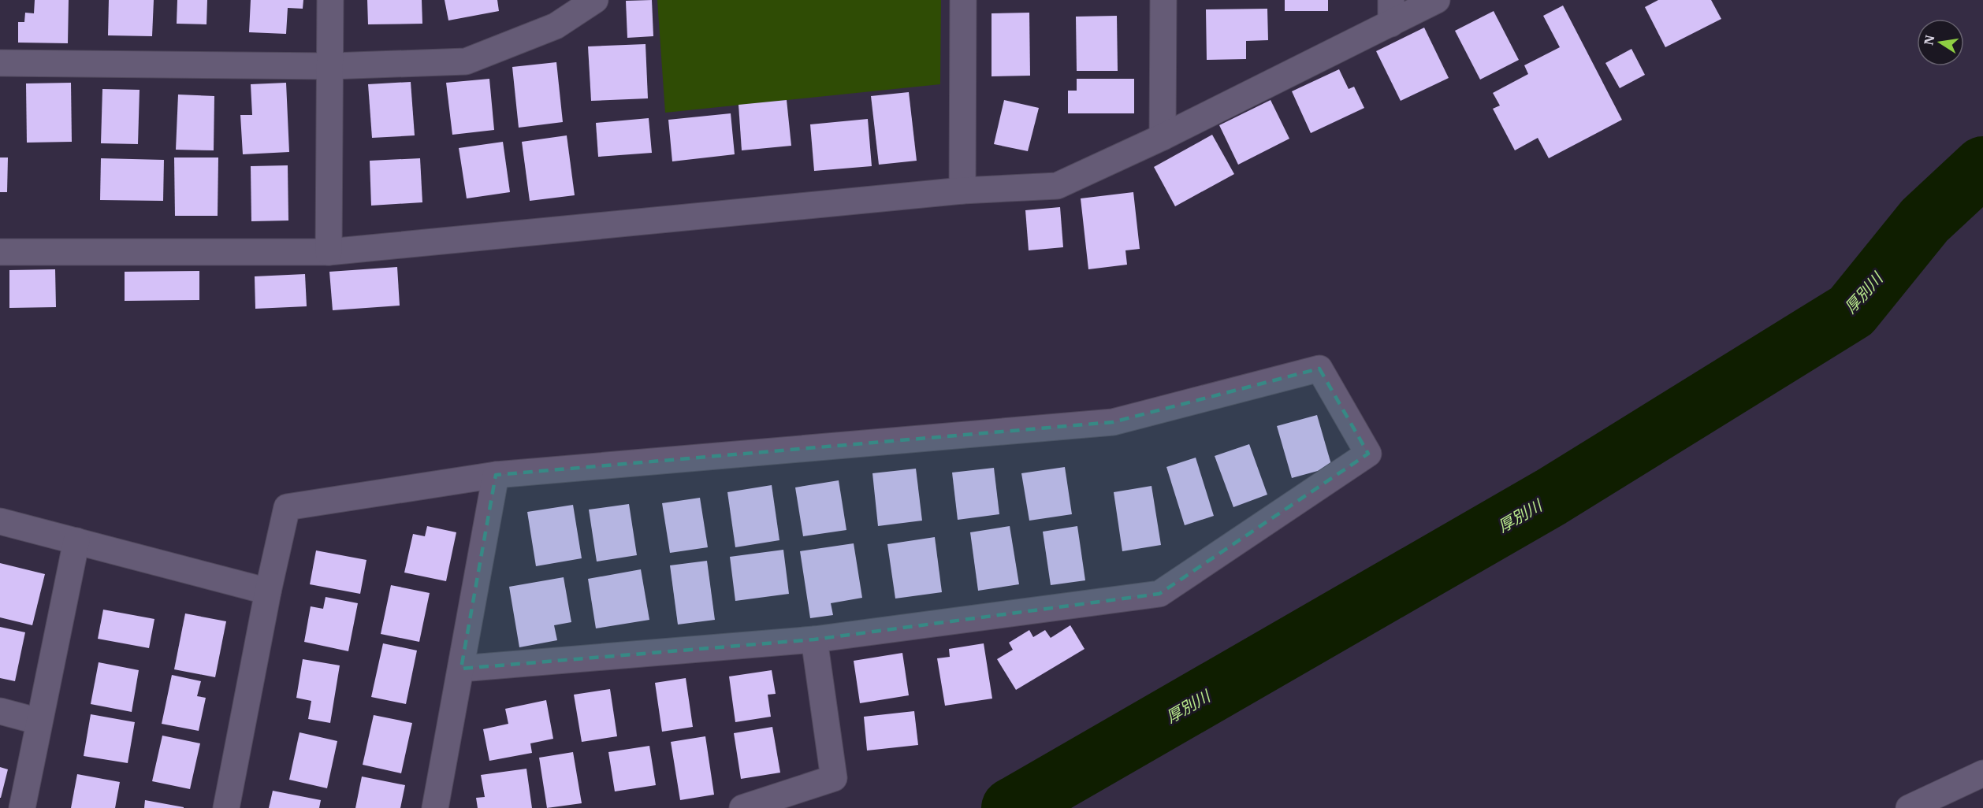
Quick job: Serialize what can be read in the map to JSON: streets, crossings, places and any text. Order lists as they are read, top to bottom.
{
  "water": ["厚別川"],
  "north": "left"
}
